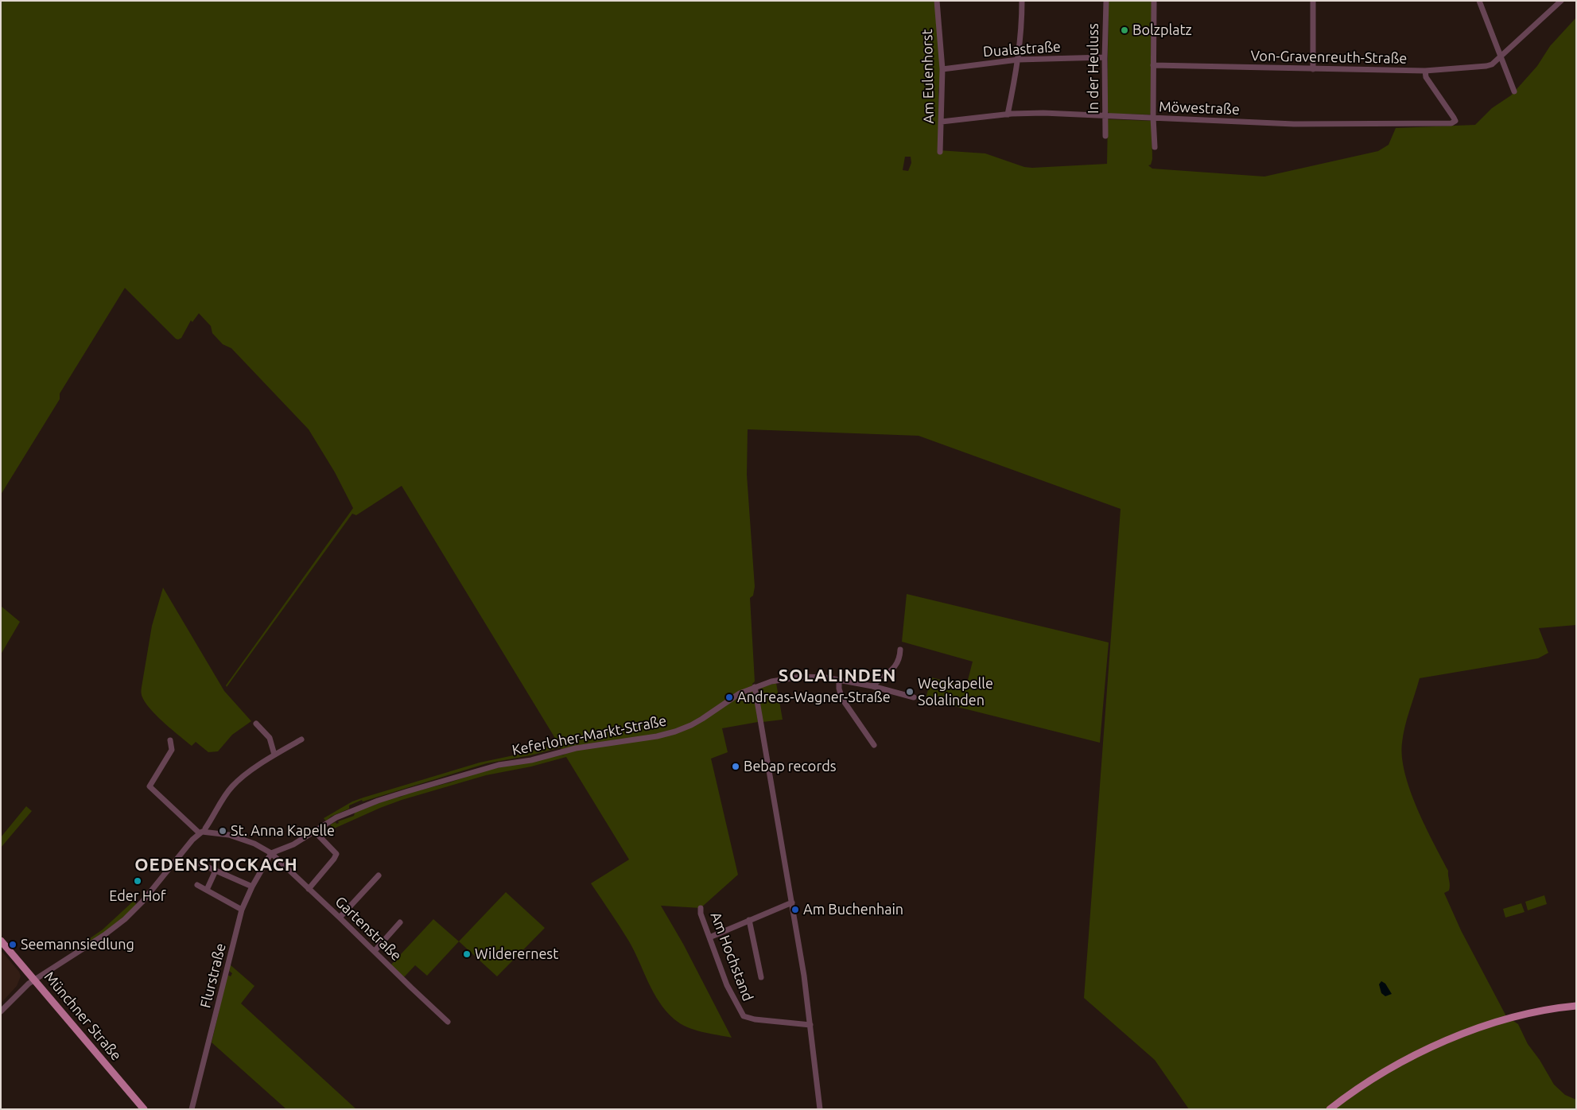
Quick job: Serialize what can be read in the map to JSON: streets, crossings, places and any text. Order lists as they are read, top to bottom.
{
  "streets": {
    "main road": ["Münchner Straße"],
    "street": [
      "Dualastraße",
      "Von-Gravenreuth-Straße",
      "In der Heuluss",
      "Am Eulenhorst",
      "Möwestraße",
      "Keferloher-Markt-Straße",
      "Gartenstraße",
      "Am Hochstand",
      "Flurstraße"
    ]
  },
  "crossings": [
    ["Dualastraße", "In der Heuluss"],
    ["Dualastraße", "Am Eulenhorst"],
    ["Von-Gravenreuth-Straße", "Möwestraße"],
    ["In der Heuluss", "Möwestraße"],
    ["Am Eulenhorst", "Möwestraße"],
    ["Keferloher-Markt-Straße", "Gartenstraße"],
    ["Keferloher-Markt-Straße", "Flurstraße"],
    ["Gartenstraße", "Flurstraße"]
  ],
  "districts": ["SOLALINDEN", "OEDENSTOCKACH"],
  "places": [
    "Bolzplatz",
    "Wegkapelle Solalinden",
    "Andreas-Wagner-Straße",
    "Bebap records",
    "St. Anna Kapelle",
    "Eder Hof",
    "Am Buchenhain",
    "Seemannsiedlung",
    "Wilderernest"
  ]
}
